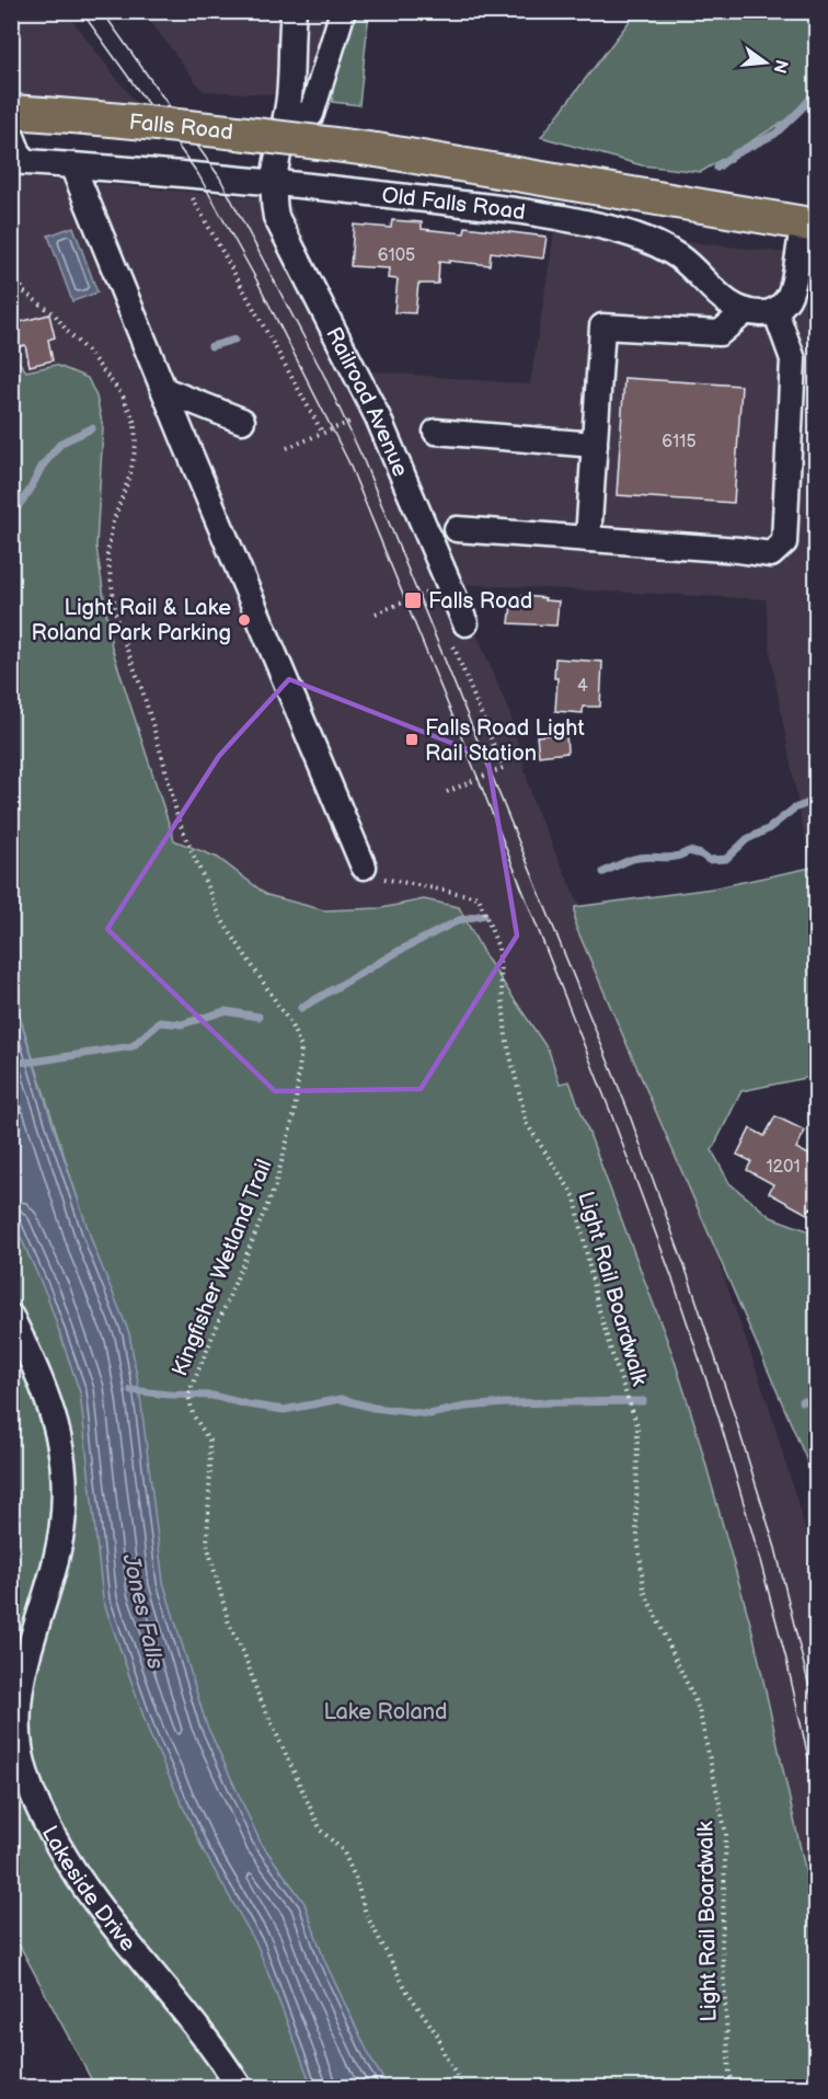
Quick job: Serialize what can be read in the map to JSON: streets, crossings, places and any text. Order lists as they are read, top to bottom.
{
  "streets": {
    "main road": ["Falls Road"],
    "street": ["Old Falls Road", "Railroad Avenue", "Lakeside Drive"],
    "path": ["Kingfisher Wetland Trail", "Light Rail Boardwalk"]
  },
  "crossings": [
    ["Old Falls Road", "Railroad Avenue"]
  ],
  "water": ["Jones Falls"],
  "parks": ["Lake Roland"],
  "places": {
    "transit": ["Falls Road", "Falls Road Light Rail Station"],
    "other": ["Light Rail & Lake Roland Park Parking"]
  },
  "house_numbers": [
    "6105",
    "6115",
    "4",
    "1201"
  ],
  "north": "right"
}
